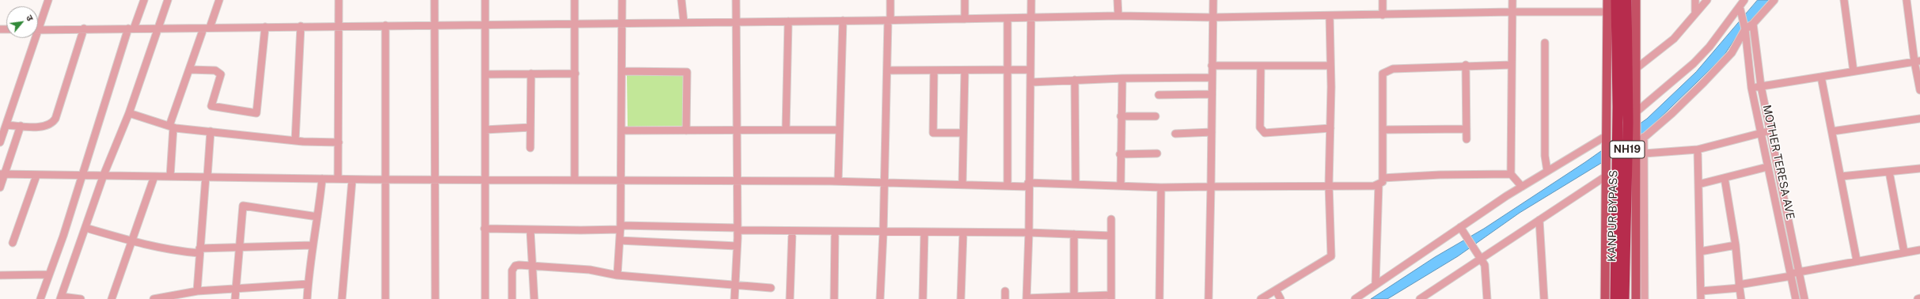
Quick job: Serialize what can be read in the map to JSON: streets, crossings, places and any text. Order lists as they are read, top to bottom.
{
  "streets": {
    "highway": ["NH19", "KANPUR BYPASS"],
    "street": ["MOTHER TERESA AVE"]
  },
  "north": "top right"
}
